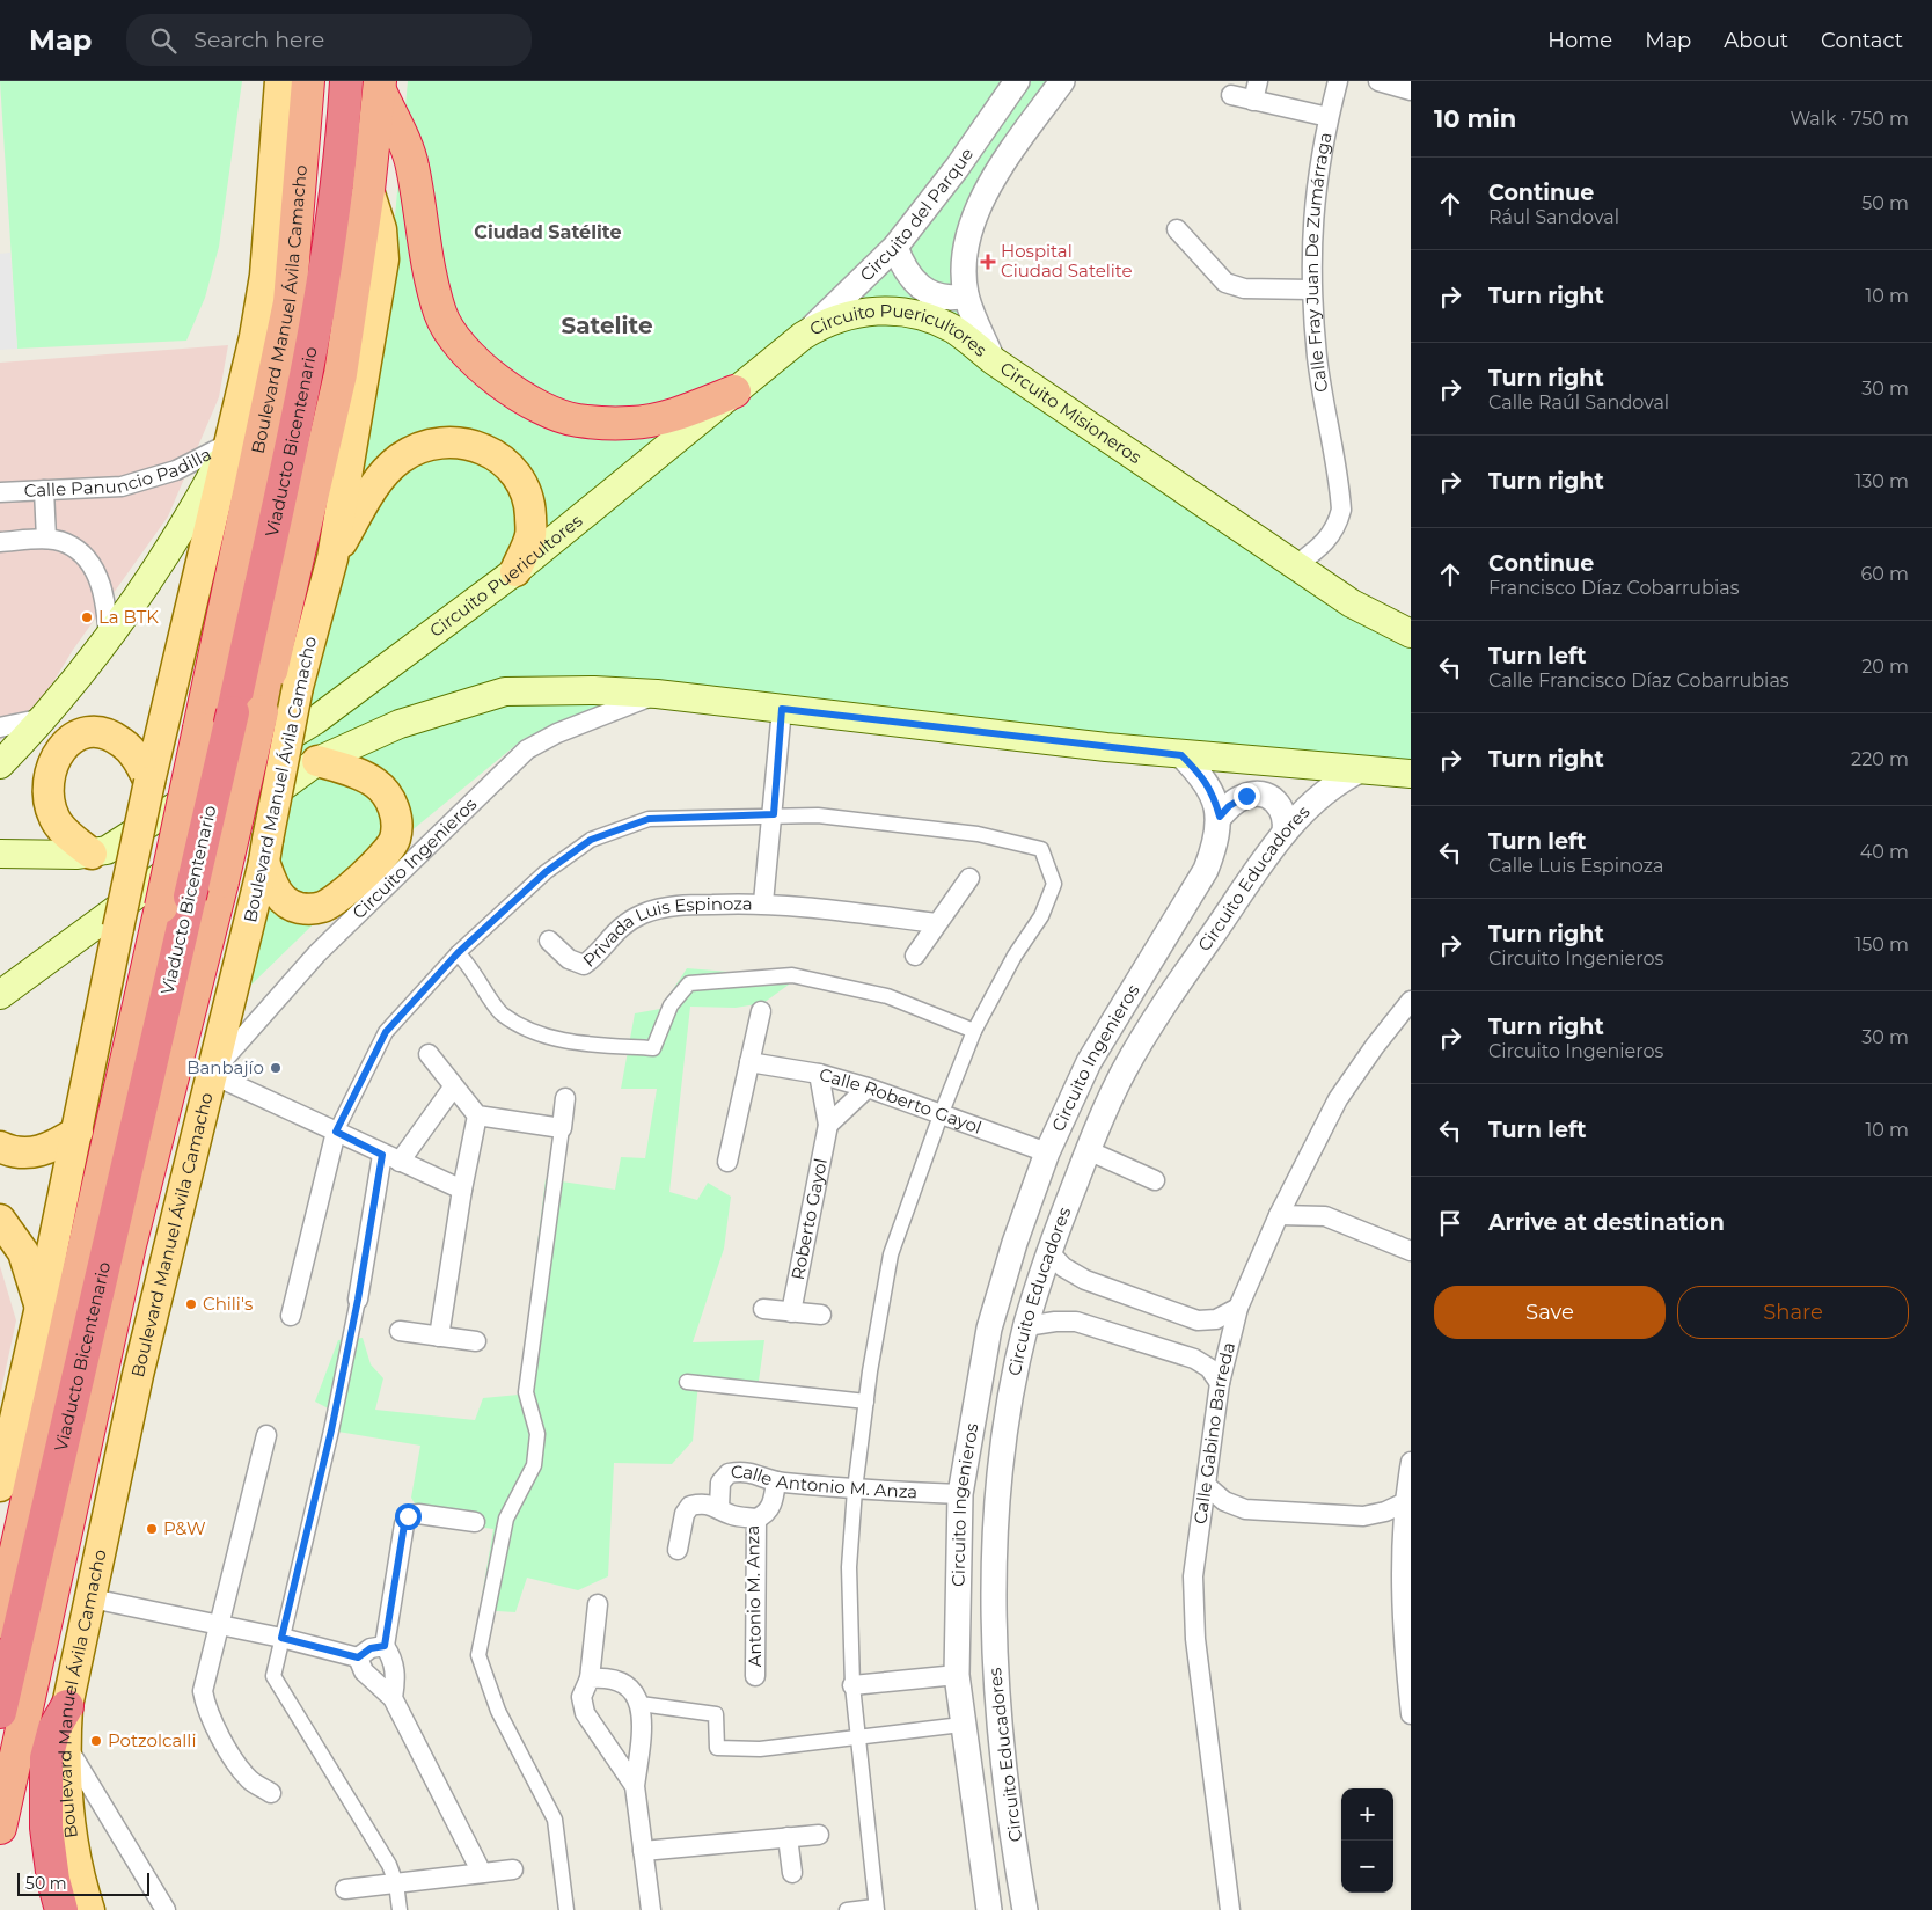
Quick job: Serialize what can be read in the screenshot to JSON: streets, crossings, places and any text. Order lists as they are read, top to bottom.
{
  "streets": {
    "highway": ["Boulevard Manuel Ávila Camacho", "Viaducto Bicentenario"],
    "main road": ["Circuito Puericultores", "Circuito Misioneros", "Circuito Ingenieros"],
    "street": [
      "Circuito del Parque",
      "Calle Fray Juan De Zumárraga",
      "Calle Panuncio Padilla",
      "Circuito Educadores",
      "Privada Luis Espinoza",
      "Calle Roberto Gayol",
      "Roberto Gayol",
      "Calle Gabino Barreda",
      "Calle Antonio M. Anza",
      "Antonio M. Anza"
    ]
  },
  "crossings": [
    ["Circuito del Parque", "Circuito Puericultores"],
    ["Calle Fray Juan De Zumárraga", "Circuito Misioneros"],
    ["Boulevard Manuel Ávila Camacho", "Viaducto Bicentenario"],
    ["Boulevard Manuel Ávila Camacho", "Calle Panuncio Padilla"],
    ["Boulevard Manuel Ávila Camacho", "Circuito Ingenieros"],
    ["Circuito Puericultores", "Circuito Misioneros"],
    ["Circuito Ingenieros", "Privada Luis Espinoza"],
    ["Circuito Ingenieros", "Calle Roberto Gayol"],
    ["Circuito Ingenieros", "Calle Antonio M. Anza"],
    ["Calle Roberto Gayol", "Roberto Gayol"],
    ["Calle Antonio M. Anza", "Antonio M. Anza"]
  ],
  "districts": ["Ciudad Satélite", "Satelite"],
  "places": {
    "health": ["Hospital Ciudad Satelite"],
    "other": [
      "La BTK",
      "Banbajío",
      "Chili's",
      "P&W",
      "Potzolcalli"
    ]
  },
  "scale_bar": "50 m",
  "page": {
    "header": "Map",
    "search": "Search here",
    "nav": [
      "Home",
      "Map",
      "About",
      "Contact"
    ],
    "heading": ["10 min", "Walk · 750 m"],
    "list": [
      ["Continue", "Rául Sandoval", "50 m"],
      ["Turn right", "10 m"],
      ["Turn right", "Calle Raúl Sandoval", "30 m"],
      ["Turn right", "130 m"],
      ["Continue", "Francisco Díaz Cobarrubias", "60 m"],
      ["Turn left", "Calle Francisco Díaz Cobarrubias", "20 m"],
      ["Turn right", "220 m"],
      ["Turn left", "Calle Luis Espinoza", "40 m"],
      ["Turn right", "Circuito Ingenieros", "150 m"],
      ["Turn right", "Circuito Ingenieros", "30 m"],
      ["Turn left", "10 m"],
      "Arrive at destination"
    ],
    "buttons": ["Save", "Share"],
    "map_buttons": ["+", "−"],
    "scale": "50 m"
  }
}
